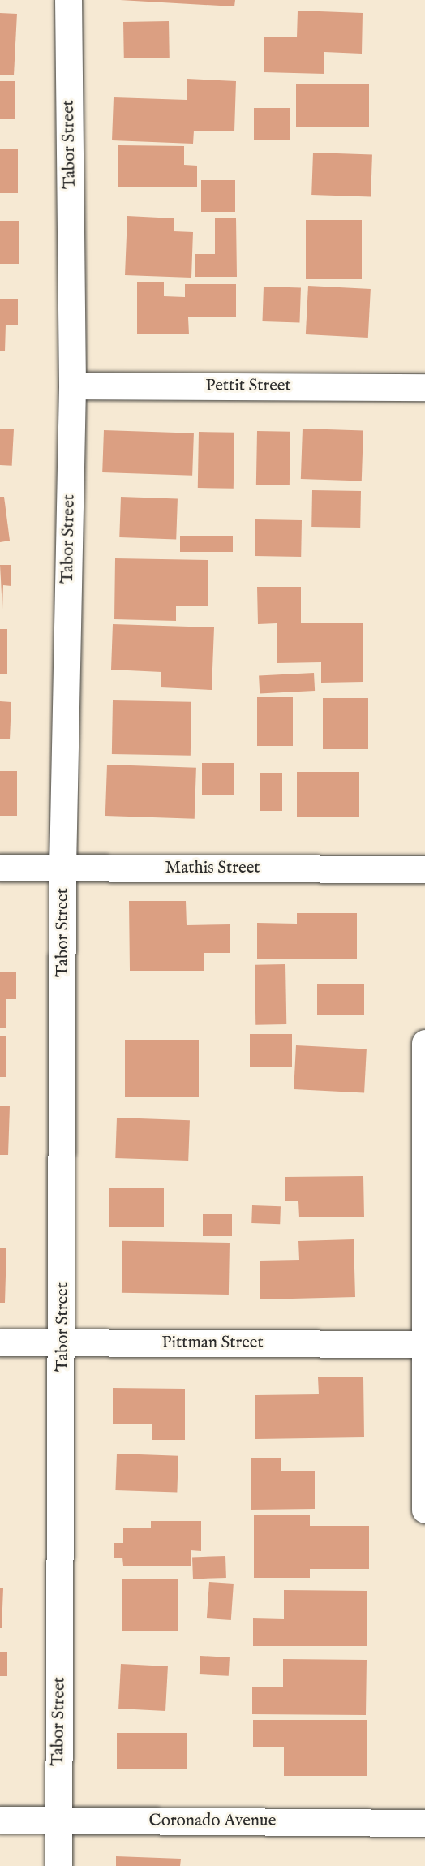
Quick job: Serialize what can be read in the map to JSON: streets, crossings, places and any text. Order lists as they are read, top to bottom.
{
  "streets": {
    "street": [
      "Tabor Street",
      "Pettit Street",
      "Mathis Street",
      "Pittman Street",
      "Coronado Avenue"
    ]
  },
  "crossings": [
    ["Tabor Street", "Pettit Street"],
    ["Tabor Street", "Mathis Street"],
    ["Tabor Street", "Pittman Street"],
    ["Tabor Street", "Coronado Avenue"]
  ]
}
